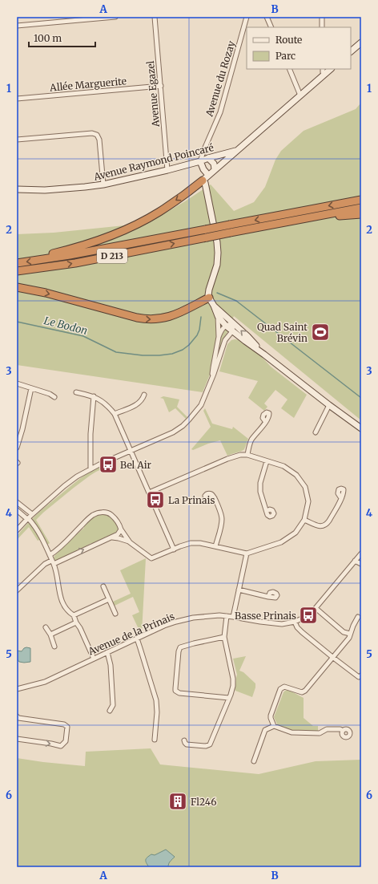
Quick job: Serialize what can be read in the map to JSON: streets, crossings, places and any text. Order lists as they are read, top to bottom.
{
  "streets": {
    "highway": ["D 213"],
    "street": [
      "Avenue du Rozay",
      "Allée Marguerite",
      "Avenue Egazel",
      "Avenue Raymond Poincaré",
      "Avenue de la Prinais"
    ]
  },
  "crossings": [
    ["Avenue du Rozay", "Avenue Raymond Poincaré"],
    ["Allée Marguerite", "Avenue Egazel"],
    ["Avenue Egazel", "Avenue Raymond Poincaré"]
  ],
  "water": ["Le Bodon"],
  "places": {
    "sports": ["Quad Saint Brévin"],
    "bus stop": ["Bel Air", "La Prinais", "Basse Prinais"],
    "building": ["Fl246"]
  },
  "legend": ["Route", "Parc"],
  "scale_bar": "100 m",
  "grid": {
    "columns": ["A", "B"],
    "rows": [
      "1",
      "2",
      "3",
      "4",
      "5",
      "6"
    ]
  }
}
